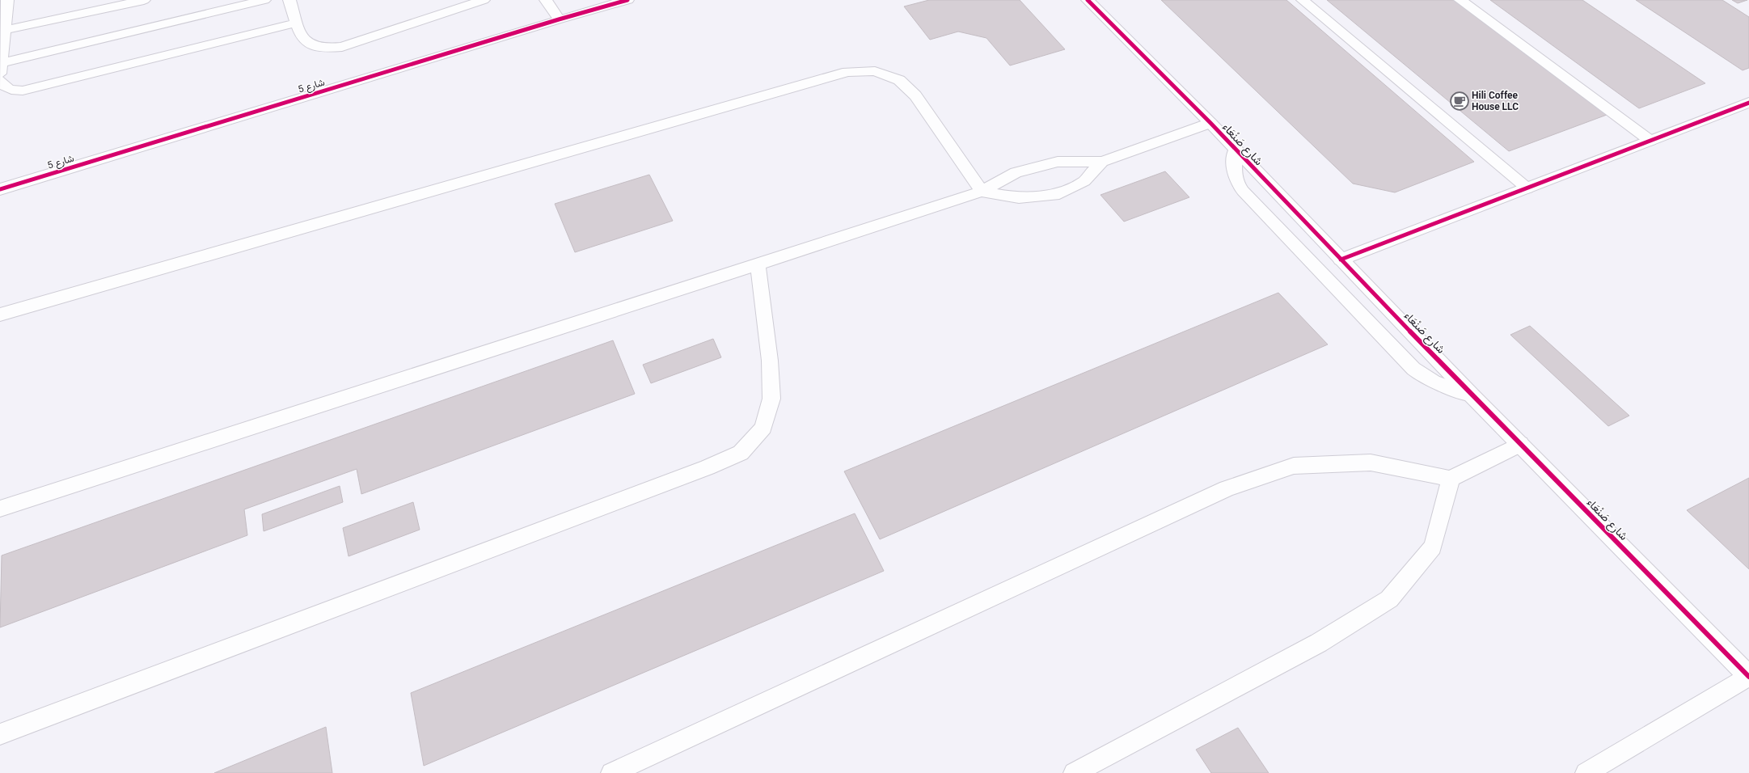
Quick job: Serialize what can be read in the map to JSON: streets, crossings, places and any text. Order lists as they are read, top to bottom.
{
  "streets": {
    "street": ["شارع 5", "شارع صَنْعَاء"]
  },
  "places": {
    "cafe": ["Hili Coffee House LLC"]
  }
}
